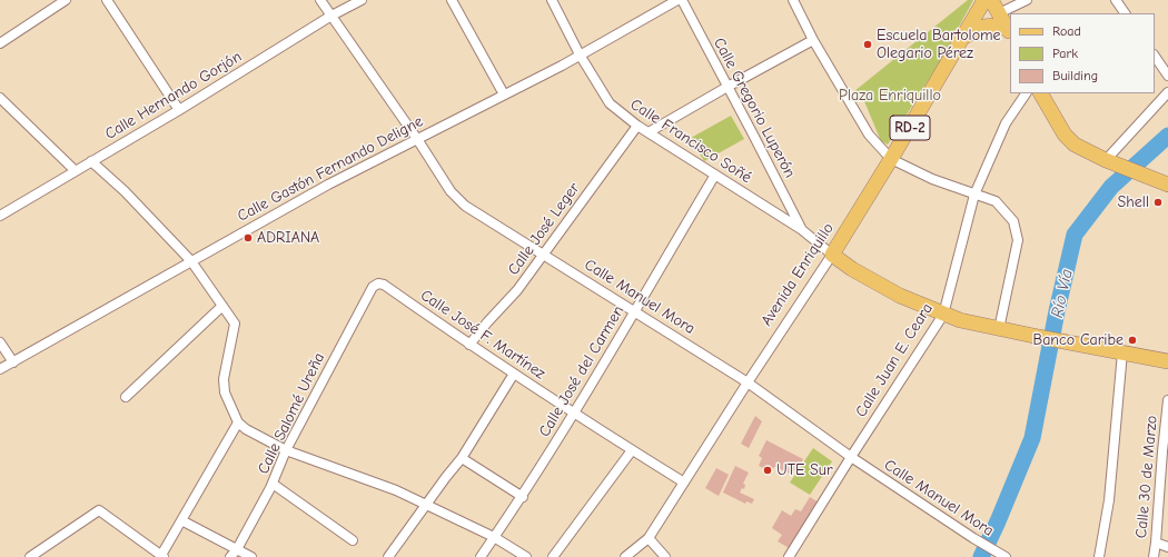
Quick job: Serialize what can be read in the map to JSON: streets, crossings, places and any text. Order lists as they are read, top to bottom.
{
  "streets": {
    "main road": ["RD-2", "Avenida Enriquillo"],
    "street": [
      "Calle Hernando Gorjón",
      "Calle Gregorio Luperón",
      "Calle Francisco Soñé",
      "Calle Gastón Fernando Deligne",
      "Calle José Leger",
      "Calle Manuel Mora",
      "Calle José F. Martínez",
      "Calle Juan E. Ceara",
      "Calle José del Carmen",
      "Calle Salomé Ureña",
      "Calle 30 de Marzo"
    ]
  },
  "crossings": [
    ["Calle Hernando Gorjón", "Calle Manuel Mora"],
    ["Calle Gregorio Luperón", "Calle Francisco Soñé"],
    ["Calle Francisco Soñé", "Calle Gastón Fernando Deligne"],
    ["Calle Francisco Soñé", "Calle José Leger"],
    ["Calle Francisco Soñé", "Avenida Enriquillo"],
    ["Calle Francisco Soñé", "Calle José del Carmen"],
    ["Calle Gastón Fernando Deligne", "Calle Manuel Mora"],
    ["Calle José Leger", "Calle Manuel Mora"],
    ["Calle José Leger", "Calle José F. Martínez"],
    ["Avenida Enriquillo", "Calle Manuel Mora"],
    ["Avenida Enriquillo", "Calle José F. Martínez"],
    ["Calle Manuel Mora", "Calle Juan E. Ceara"],
    ["Calle Manuel Mora", "Calle José del Carmen"],
    ["Calle José F. Martínez", "Calle José del Carmen"],
    ["Calle José F. Martínez", "Calle Salomé Ureña"]
  ],
  "water": ["Río Vía"],
  "parks": ["Plaza Enriquillo"],
  "places": [
    "Escuela Bartolome Olegario Pérez",
    "Shell",
    "ADRIANA",
    "Banco Caribe",
    "UTE Sur"
  ],
  "legend": ["Road", "Park", "Building"]
}
